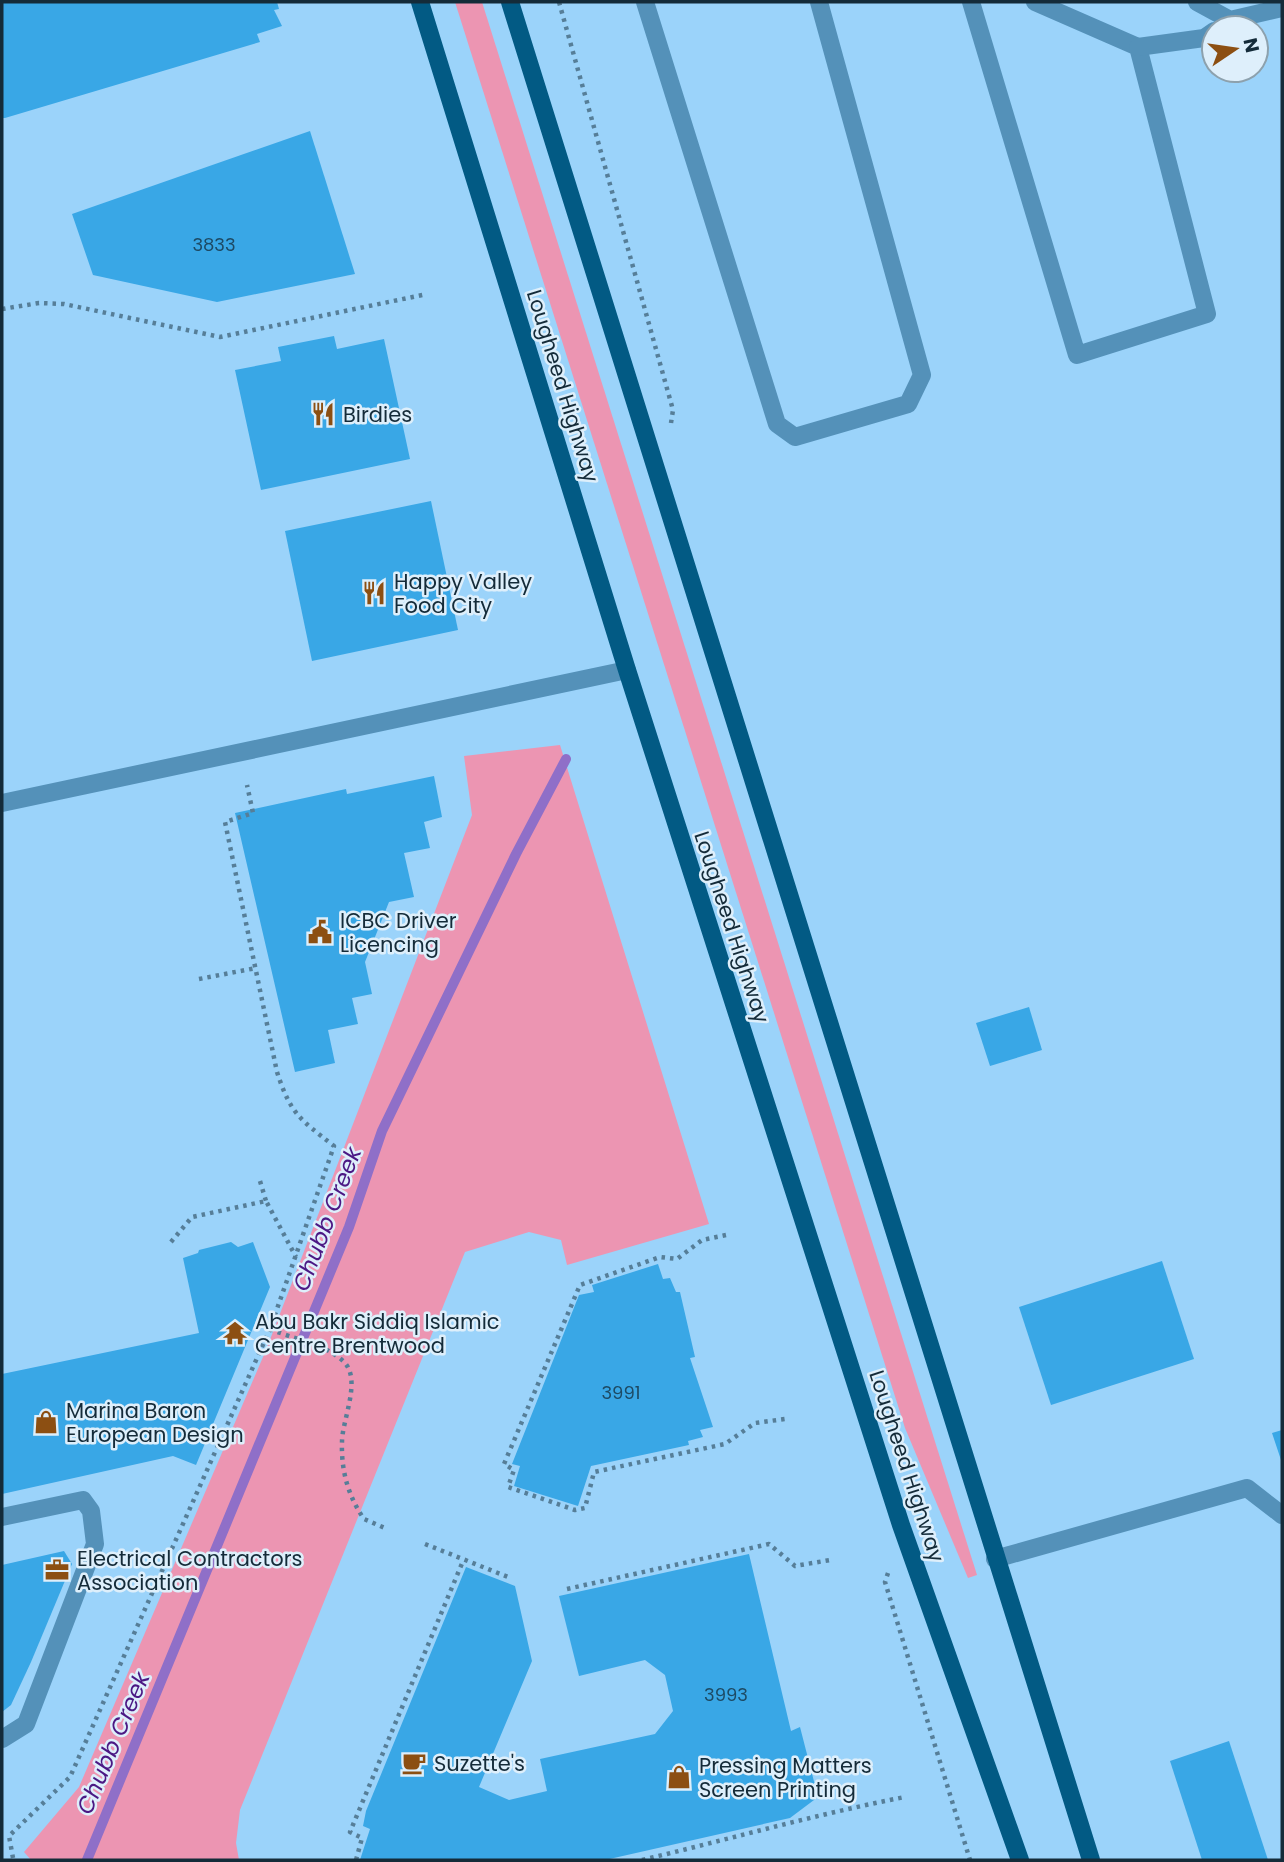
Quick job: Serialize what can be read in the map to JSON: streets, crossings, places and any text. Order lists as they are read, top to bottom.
{
  "streets": {
    "main road": ["Lougheed Highway"]
  },
  "water": ["Chubb Creek"],
  "places": {
    "restaurant": ["Birdies", "Happy Valley Food City"],
    "public building": ["ICBC Driver Licencing"],
    "temple": ["Abu Bakr Siddiq Islamic Centre Brentwood"],
    "shop": ["Marina Baron European Design", "Pressing Matters Screen Printing"],
    "office": ["Electrical Contractors Association"],
    "cafe": ["Suzette's"]
  },
  "house_numbers": ["3833", "3991", "3993"],
  "north": "right"
}
